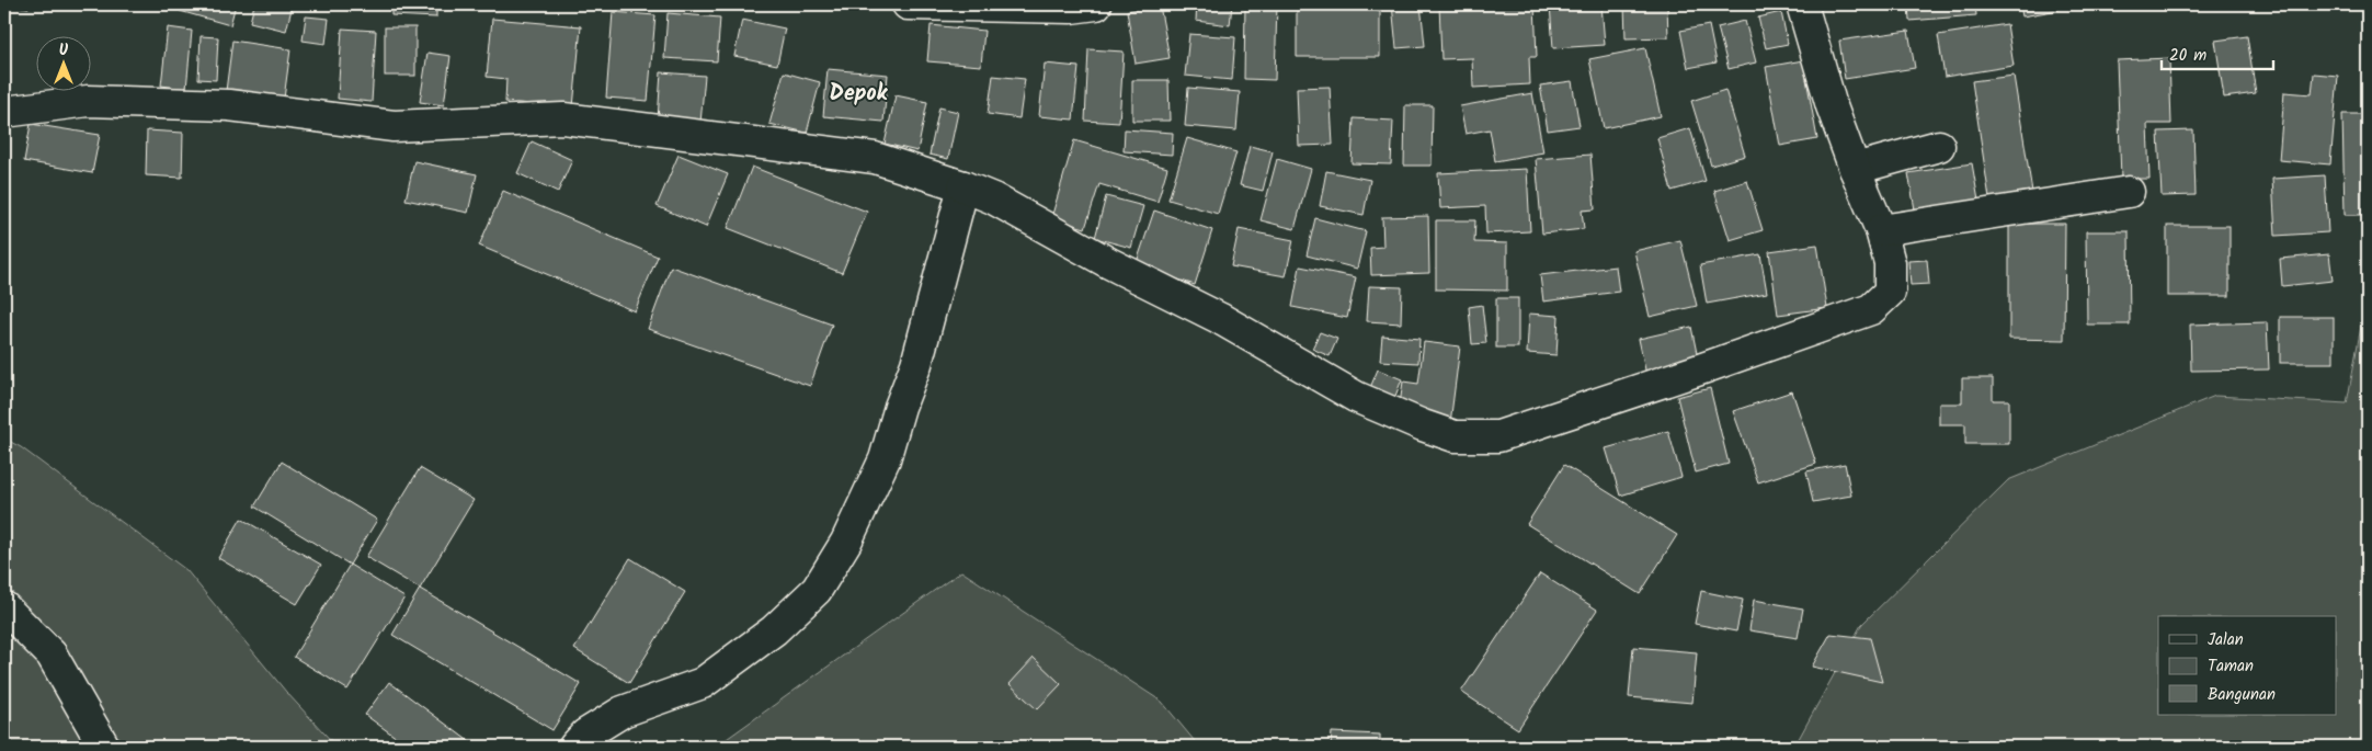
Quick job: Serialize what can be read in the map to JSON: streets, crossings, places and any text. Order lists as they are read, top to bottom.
{
  "districts": ["Depok"],
  "legend": ["Jalan", "Taman", "Bangunan"],
  "scale_bar": "20 m",
  "north": "top"
}
